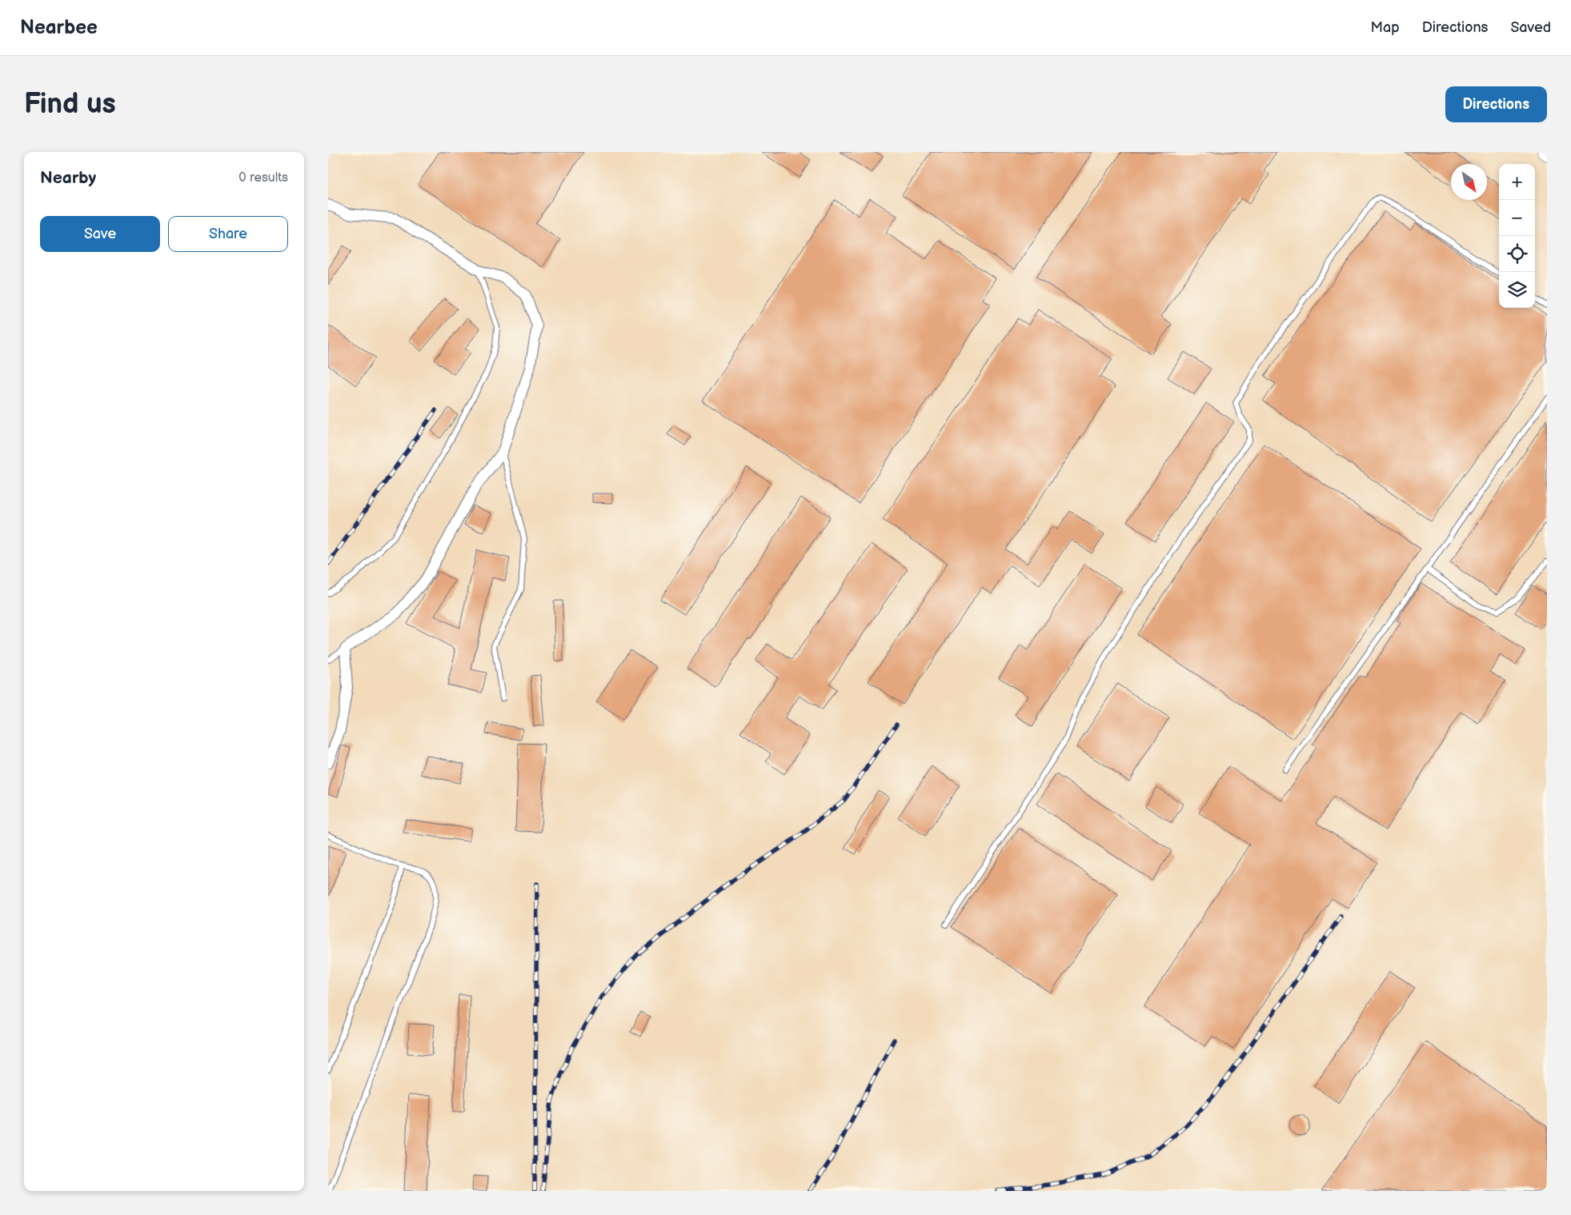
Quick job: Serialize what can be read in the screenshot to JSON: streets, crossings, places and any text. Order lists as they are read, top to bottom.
{
  "north": "bottom right",
  "page": {
    "header": "Nearbee",
    "nav": ["Map", "Directions", "Saved"],
    "buttons": [
      "Directions",
      ["Save", "Share"]
    ],
    "title": "Find us",
    "heading": ["Nearby", "0 results"],
    "map_buttons": ["+", "−"]
  }
}
